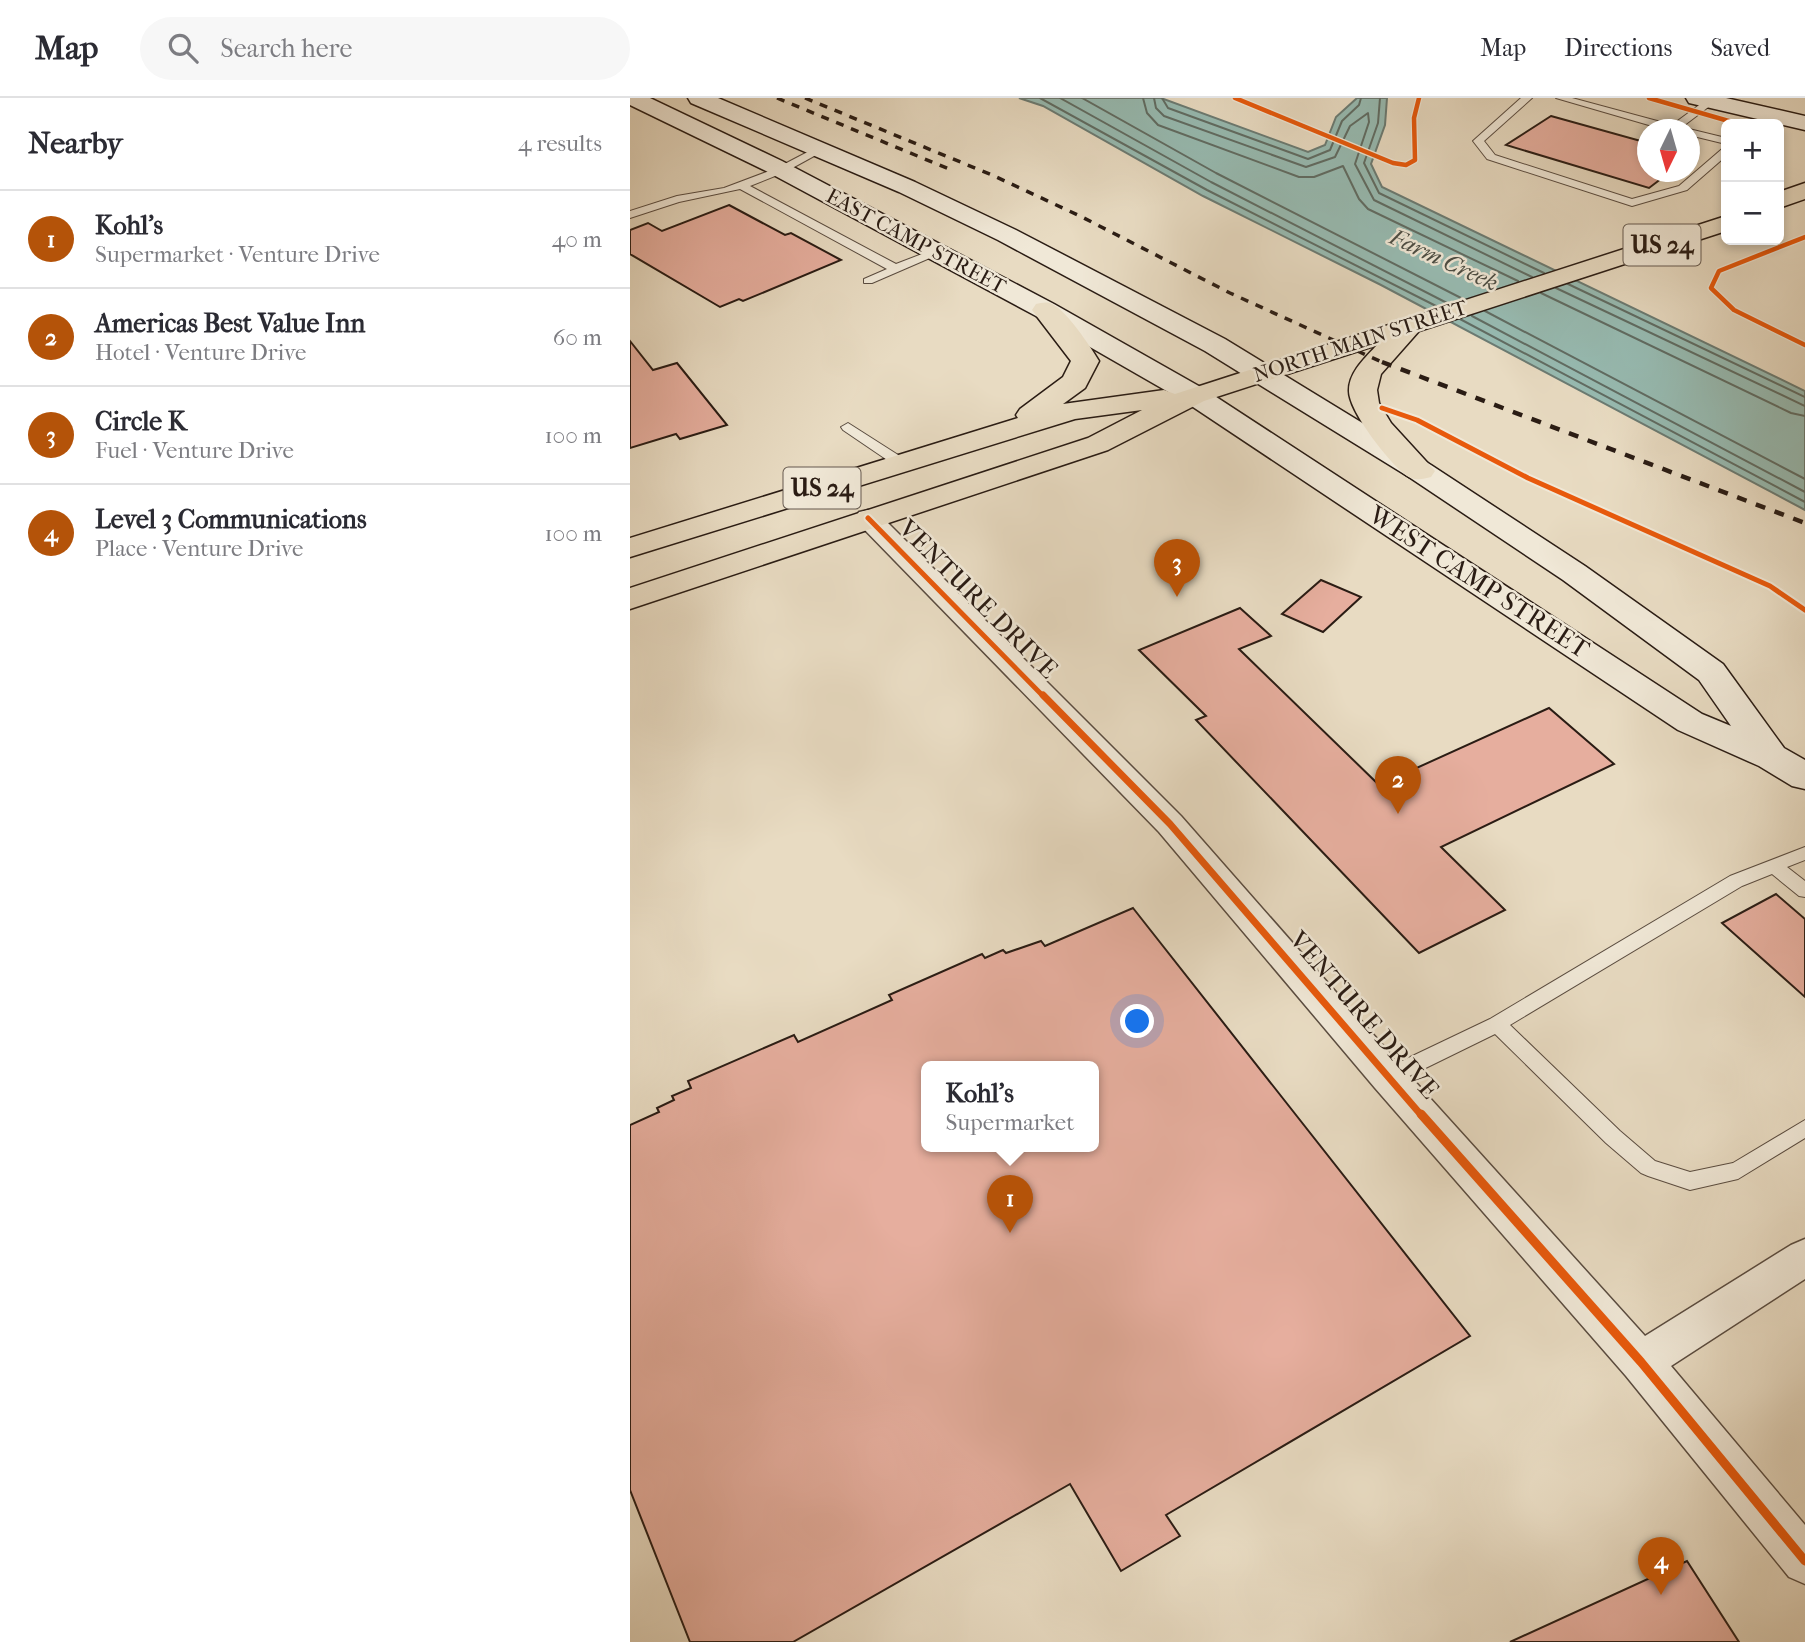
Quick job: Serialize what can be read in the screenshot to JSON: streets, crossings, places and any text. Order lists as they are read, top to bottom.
{
  "streets": {
    "main road": [
      "EAST CAMP STREET",
      "US 24",
      "NORTH MAIN STREET",
      "WEST CAMP STREET"
    ],
    "street": ["VENTURE DRIVE"]
  },
  "crossings": [
    ["EAST CAMP STREET", "NORTH MAIN STREET"],
    ["EAST CAMP STREET", "WEST CAMP STREET"],
    ["NORTH MAIN STREET", "WEST CAMP STREET"],
    ["NORTH MAIN STREET", "VENTURE DRIVE"]
  ],
  "water": ["Farm Creek"],
  "north": "bottom",
  "page": {
    "header": "Map",
    "search": "Search here",
    "nav": ["Map", "Directions", "Saved"],
    "heading": ["Nearby", "4 results"],
    "map_buttons": ["+", "−"],
    "list": [
      {
        "mark": "1",
        "name": "Kohl's",
        "note": "Supermarket · Venture Drive",
        "value": "40 m"
      },
      {
        "mark": "2",
        "name": "Americas Best Value Inn",
        "note": "Hotel · Venture Drive",
        "value": "60 m"
      },
      {
        "mark": "3",
        "name": "Circle K",
        "note": "Fuel · Venture Drive",
        "value": "100 m"
      },
      {
        "mark": "4",
        "name": "Level 3 Communications",
        "note": "Place · Venture Drive",
        "value": "100 m"
      }
    ],
    "pins": [
      "3",
      "2",
      "1",
      "4"
    ],
    "popup": ["Kohl's", "Supermarket"]
  }
}
